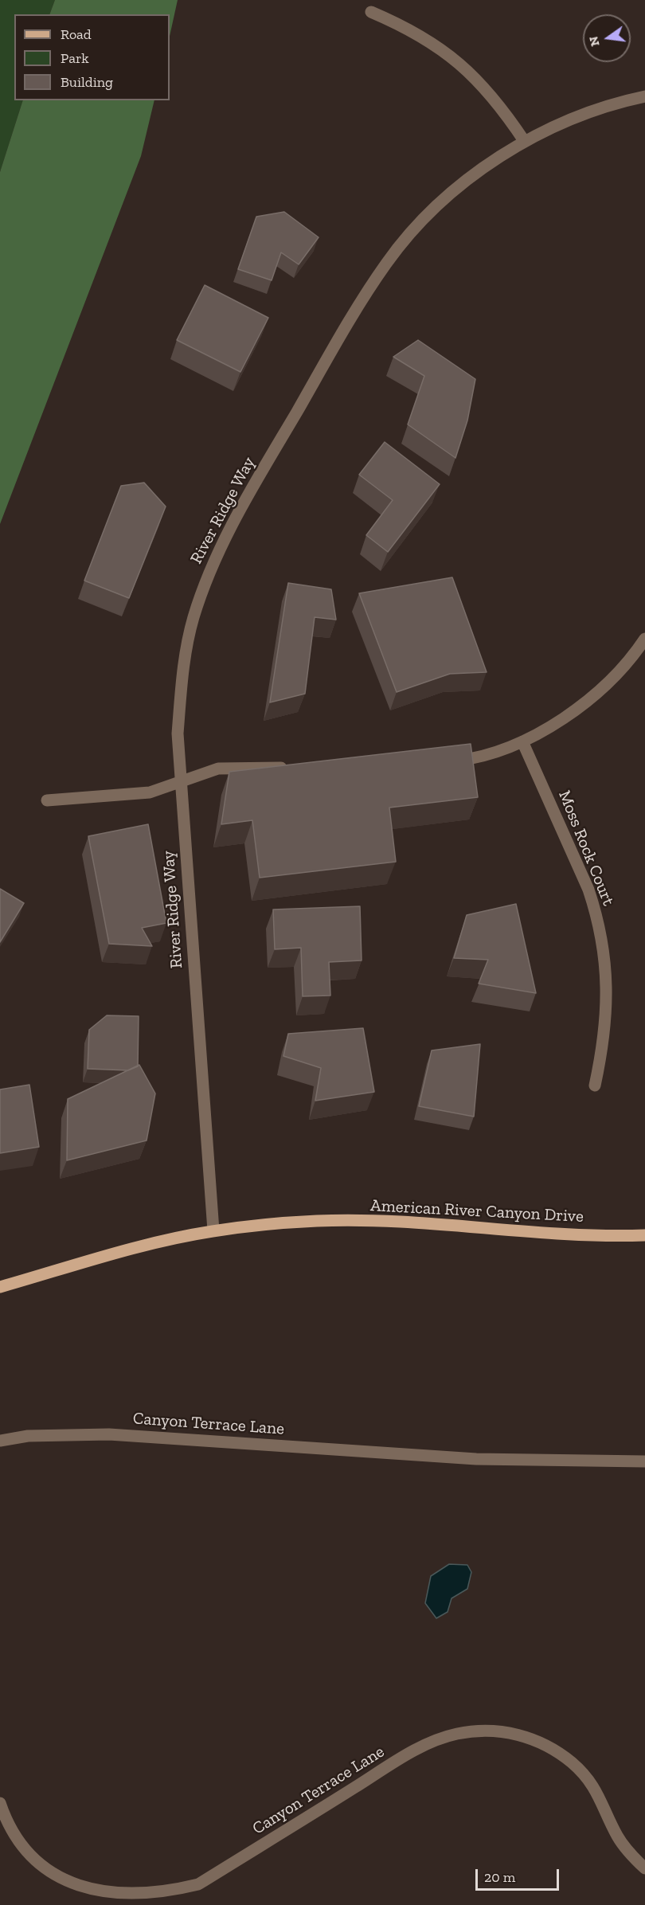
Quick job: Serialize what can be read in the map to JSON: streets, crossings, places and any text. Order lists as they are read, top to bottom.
{
  "streets": {
    "main road": ["American River Canyon Drive"],
    "street": ["River Ridge Way", "Moss Rock Court", "Canyon Terrace Lane"]
  },
  "crossings": [
    ["River Ridge Way", "American River Canyon Drive"]
  ],
  "legend": ["Road", "Park", "Building"],
  "scale_bar": "20 m",
  "north": "left"
}
